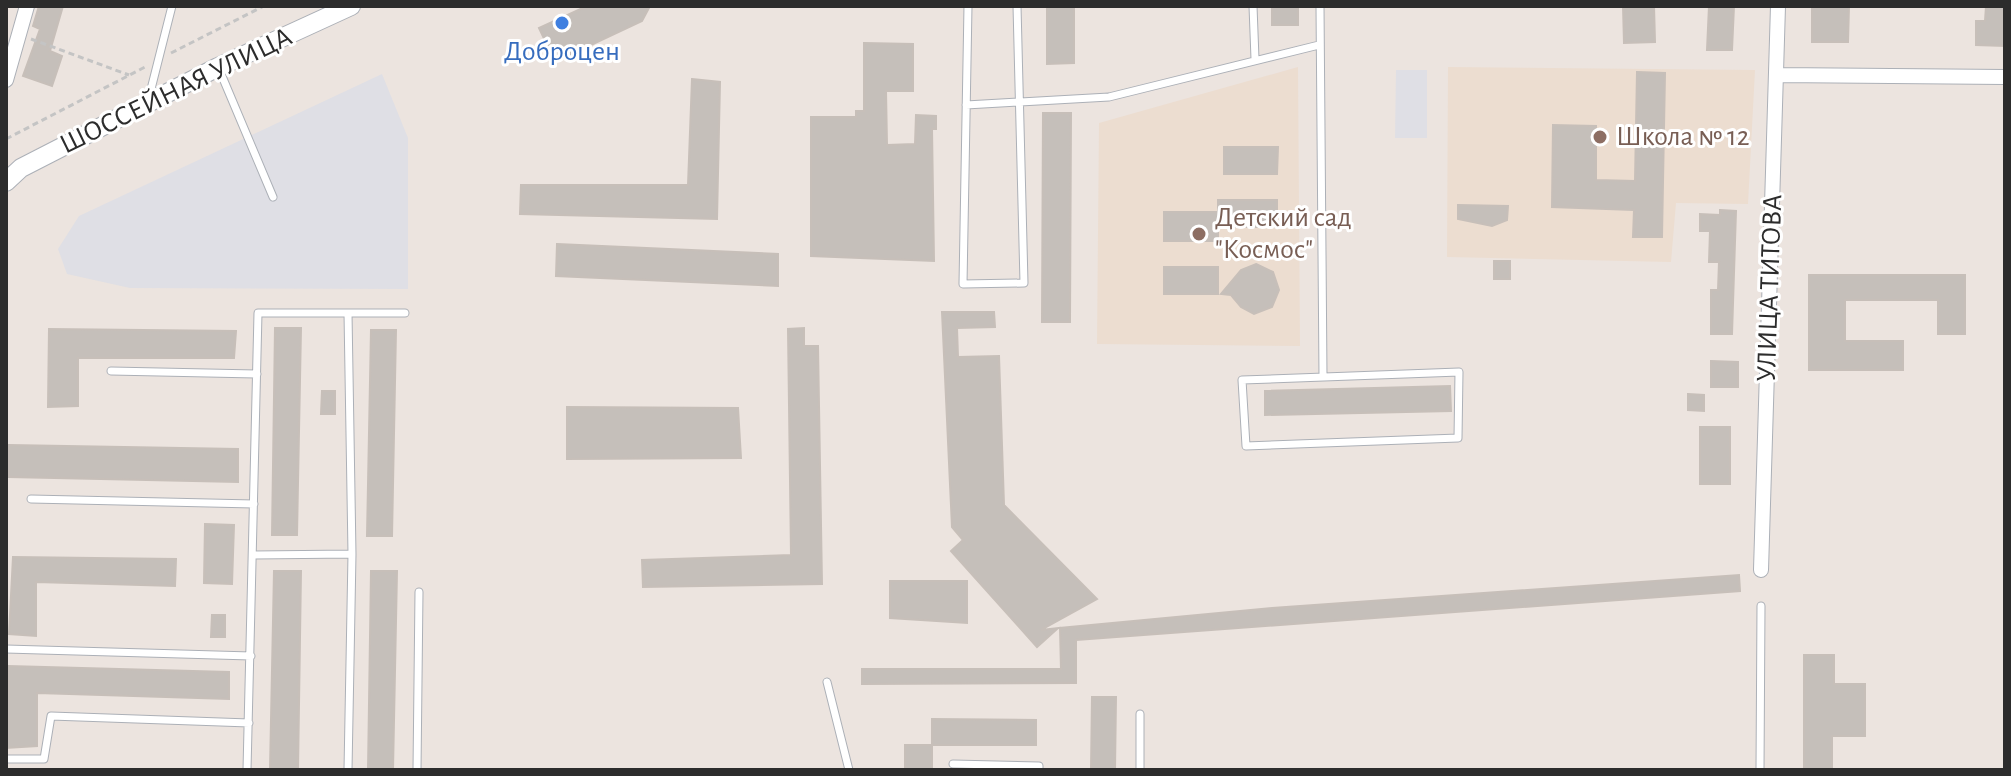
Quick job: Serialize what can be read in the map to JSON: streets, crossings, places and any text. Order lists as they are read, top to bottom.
{
  "streets": {
    "street": ["ШОССЕЙНАЯ УЛИЦА", "УЛИЦА ТИТОВА"]
  },
  "places": ["Доброцен", "Школа № 12", "Детский сад \"Космос\""]
}
